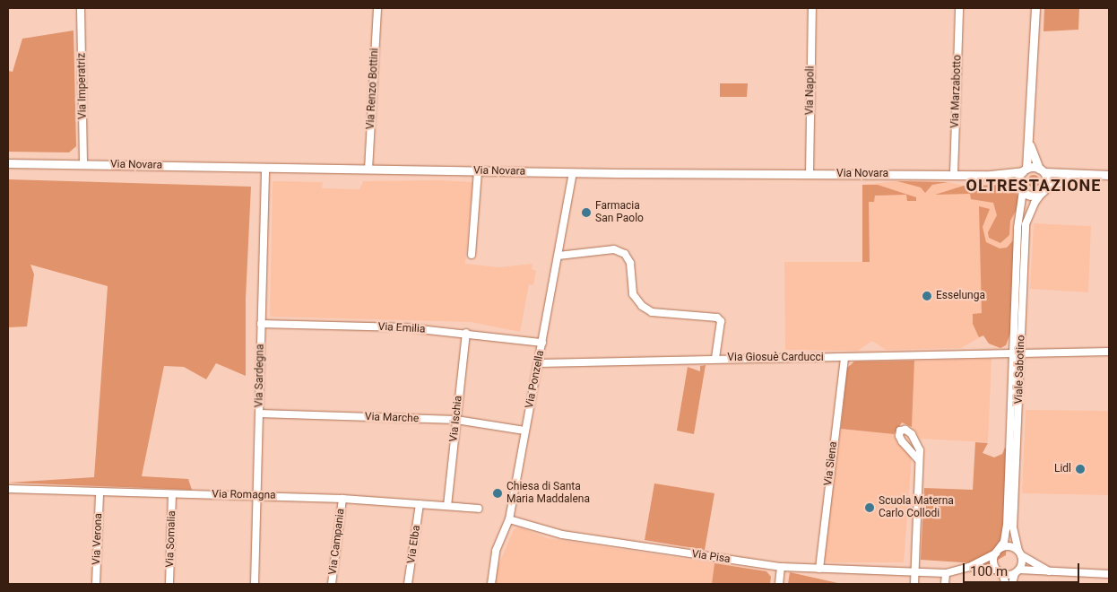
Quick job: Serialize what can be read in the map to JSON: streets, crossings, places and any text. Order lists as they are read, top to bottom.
{
  "streets": {
    "street": [
      "Via Imperatriz",
      "Via Renzo Bottini",
      "Via Napoli",
      "Via Marzabotto",
      "Via Novara",
      "Via Emilia",
      "Via Giosuè Carducci",
      "Viale Sabotino",
      "Via Sardegna",
      "Via Ponzella",
      "Via Marche",
      "Via Ischia",
      "Via Siena",
      "Via Romagna",
      "Via Verona",
      "Via Somalia",
      "Via Campania",
      "Via Elba",
      "Via Pisa"
    ]
  },
  "crossings": [
    ["Via Imperatriz", "Via Novara"],
    ["Via Renzo Bottini", "Via Novara"],
    ["Via Napoli", "Via Novara"],
    ["Via Marzabotto", "Via Novara"],
    ["Via Novara", "Viale Sabotino"],
    ["Via Novara", "Via Sardegna"],
    ["Via Novara", "Via Ponzella"],
    ["Via Emilia", "Via Sardegna"],
    ["Via Emilia", "Via Ponzella"],
    ["Via Emilia", "Via Ischia"],
    ["Via Giosuè Carducci", "Viale Sabotino"],
    ["Via Giosuè Carducci", "Via Ponzella"],
    ["Via Giosuè Carducci", "Via Siena"],
    ["Viale Sabotino", "Via Pisa"],
    ["Via Sardegna", "Via Marche"],
    ["Via Sardegna", "Via Romagna"],
    ["Via Ponzella", "Via Marche"],
    ["Via Ponzella", "Via Pisa"],
    ["Via Marche", "Via Ischia"],
    ["Via Ischia", "Via Romagna"],
    ["Via Siena", "Via Pisa"],
    ["Via Romagna", "Via Verona"],
    ["Via Romagna", "Via Somalia"],
    ["Via Romagna", "Via Campania"],
    ["Via Romagna", "Via Elba"]
  ],
  "districts": ["OLTRESTAZIONE"],
  "places": [
    "Farmacia San Paolo",
    "Esselunga",
    "Lidl",
    "Chiesa di Santa Maria Maddalena",
    "Scuola Materna Carlo Collodi"
  ],
  "scale_bar": "100 m"
}
